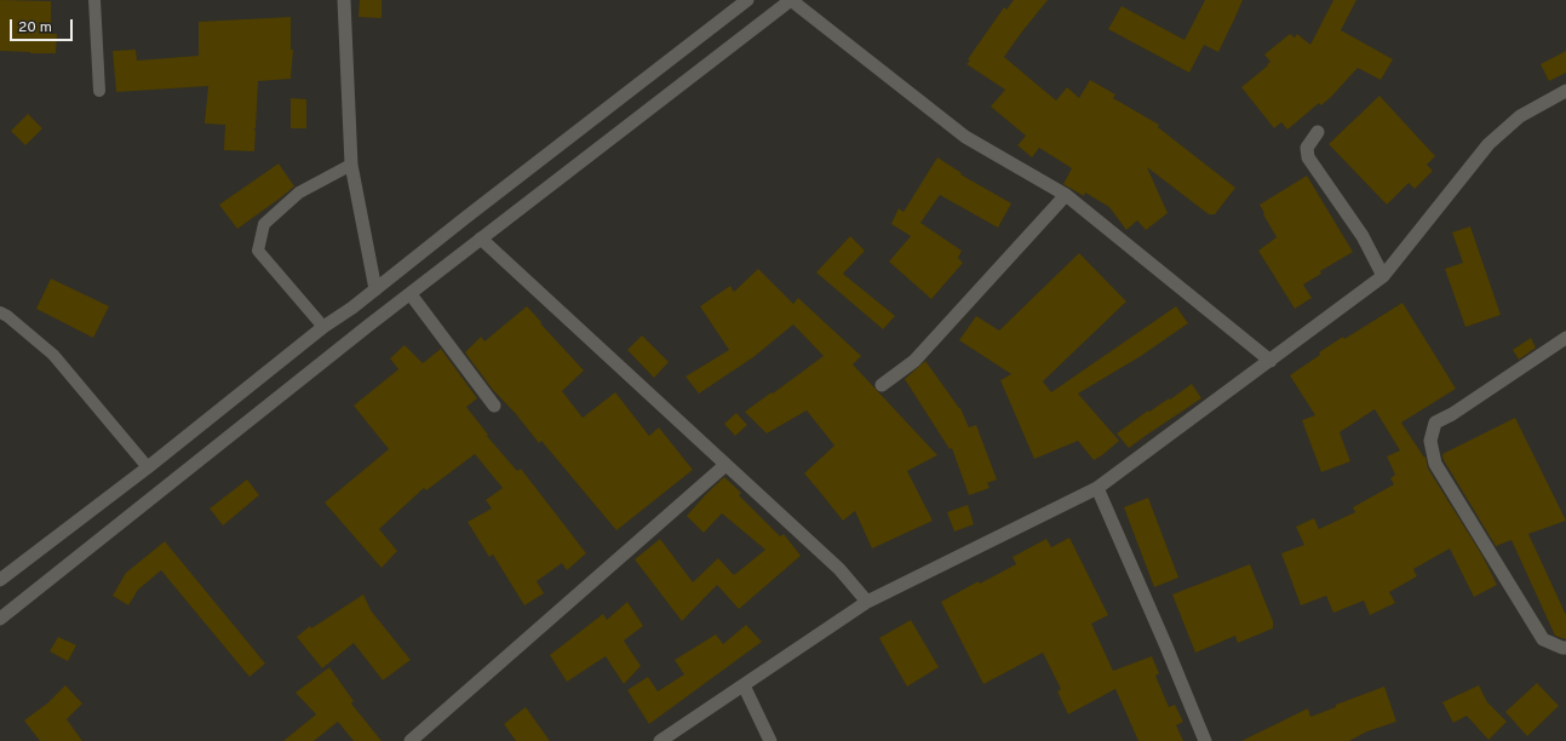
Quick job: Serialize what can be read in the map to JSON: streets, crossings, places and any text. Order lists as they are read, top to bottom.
{
  "scale_bar": "20 m"
}
